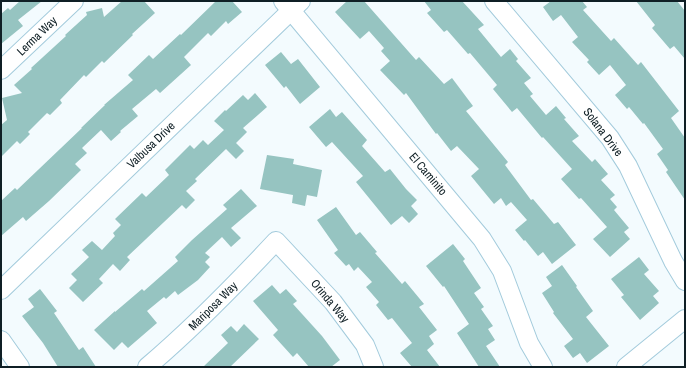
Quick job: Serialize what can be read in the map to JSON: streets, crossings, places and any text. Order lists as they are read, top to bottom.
{
  "streets": {
    "street": [
      "Lerma Way",
      "Solana Drive",
      "Valbusa Drive",
      "El Caminito",
      "Orinda Way",
      "Mariposa Way"
    ]
  },
  "crossings": [
    ["Valbusa Drive", "El Caminito"],
    ["Orinda Way", "Mariposa Way"]
  ]
}
